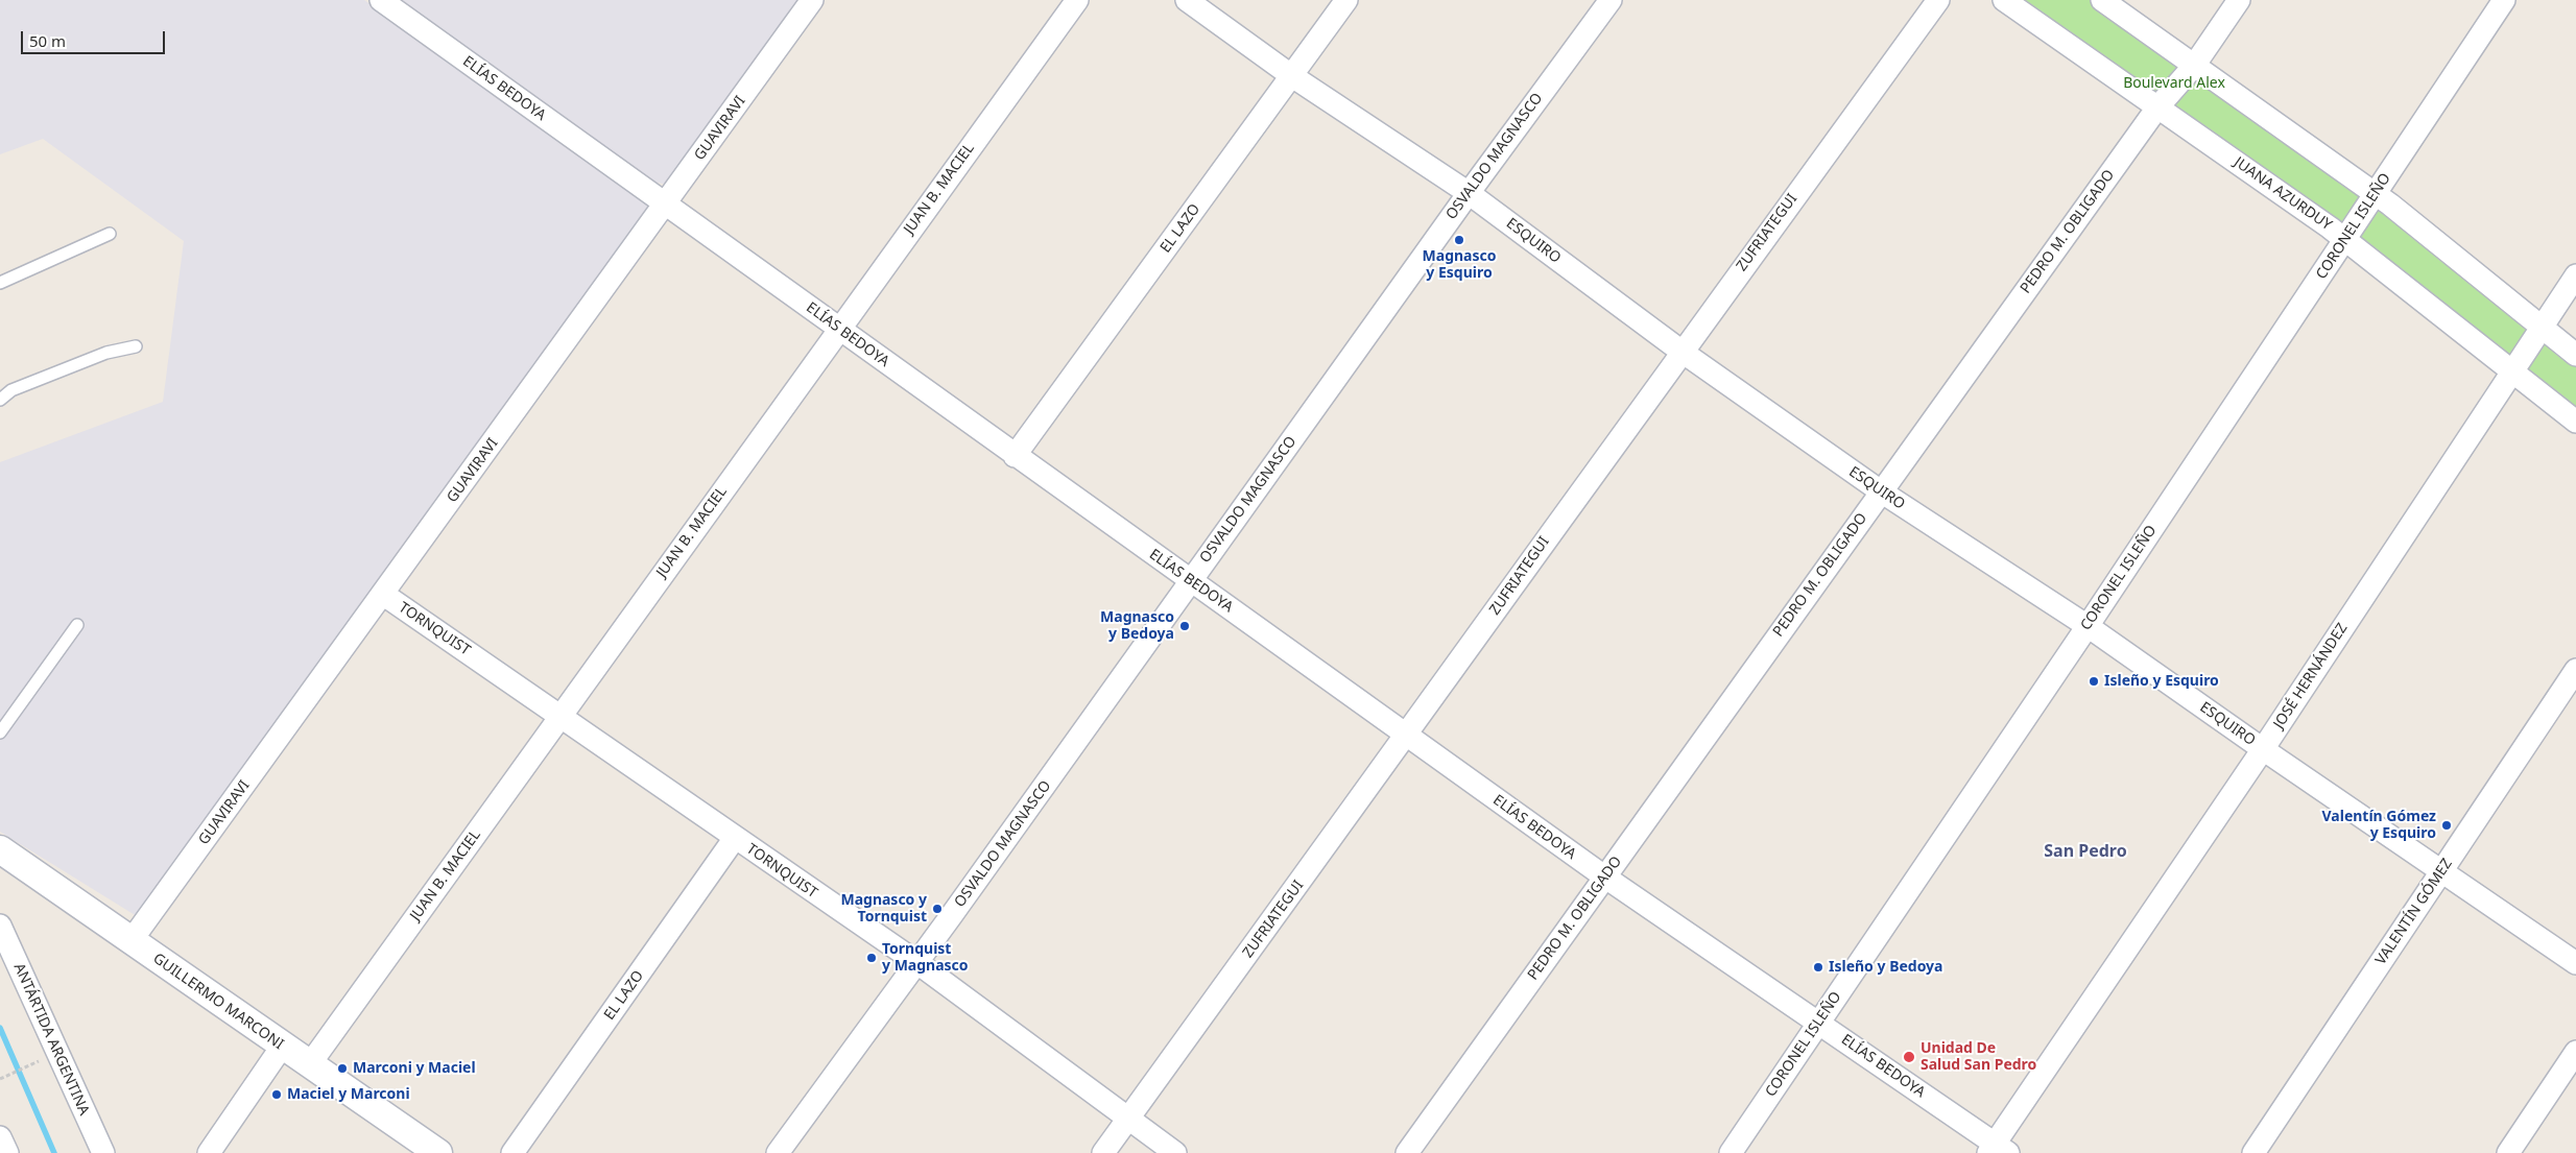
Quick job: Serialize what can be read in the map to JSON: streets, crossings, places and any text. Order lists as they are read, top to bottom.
{
  "streets": {
    "street": [
      "ELÍAS BEDOYA",
      "GUAVIRAVI",
      "OSVALDO MAGNASCO",
      "JUAN B. MACIEL",
      "JUANA AZURDUY",
      "CORONEL ISLEÑO",
      "EL LAZO",
      "PEDRO M. OBLIGADO",
      "ZUFRIATEGUI",
      "ESQUIRO",
      "TORNQUIST",
      "JOSÉ HERNÁNDEZ",
      "VALENTÍN GÓMEZ",
      "GUILLERMO MARCONI",
      "ANTÁRTIDA ARGENTINA"
    ]
  },
  "crossings": [
    ["ELÍAS BEDOYA", "GUAVIRAVI"],
    ["ELÍAS BEDOYA", "OSVALDO MAGNASCO"],
    ["ELÍAS BEDOYA", "JUAN B. MACIEL"],
    ["ELÍAS BEDOYA", "CORONEL ISLEÑO"],
    ["ELÍAS BEDOYA", "EL LAZO"],
    ["ELÍAS BEDOYA", "PEDRO M. OBLIGADO"],
    ["ELÍAS BEDOYA", "ZUFRIATEGUI"],
    ["ELÍAS BEDOYA", "JOSÉ HERNÁNDEZ"],
    ["GUAVIRAVI", "TORNQUIST"],
    ["GUAVIRAVI", "GUILLERMO MARCONI"],
    ["OSVALDO MAGNASCO", "ESQUIRO"],
    ["OSVALDO MAGNASCO", "TORNQUIST"],
    ["JUAN B. MACIEL", "TORNQUIST"],
    ["JUAN B. MACIEL", "GUILLERMO MARCONI"],
    ["JUANA AZURDUY", "CORONEL ISLEÑO"],
    ["JUANA AZURDUY", "PEDRO M. OBLIGADO"],
    ["JUANA AZURDUY", "JOSÉ HERNÁNDEZ"],
    ["CORONEL ISLEÑO", "ESQUIRO"],
    ["EL LAZO", "ESQUIRO"],
    ["EL LAZO", "TORNQUIST"],
    ["PEDRO M. OBLIGADO", "ESQUIRO"],
    ["ZUFRIATEGUI", "ESQUIRO"],
    ["ZUFRIATEGUI", "TORNQUIST"],
    ["ESQUIRO", "JOSÉ HERNÁNDEZ"],
    ["ESQUIRO", "VALENTÍN GÓMEZ"]
  ],
  "districts": ["San Pedro"],
  "parks": ["Boulevard Alex"],
  "places": [
    "Magnasco y Esquiro",
    "Magnasco y Bedoya",
    "Isleño y Esquiro",
    "Valentín Gómez y Esquiro",
    "Magnasco y Tornquist",
    "Tornquist y Magnasco",
    "Isleño y Bedoya",
    "Unidad De Salud San Pedro",
    "Marconi y Maciel",
    "Maciel y Marconi"
  ],
  "scale_bar": "50 m"
}
